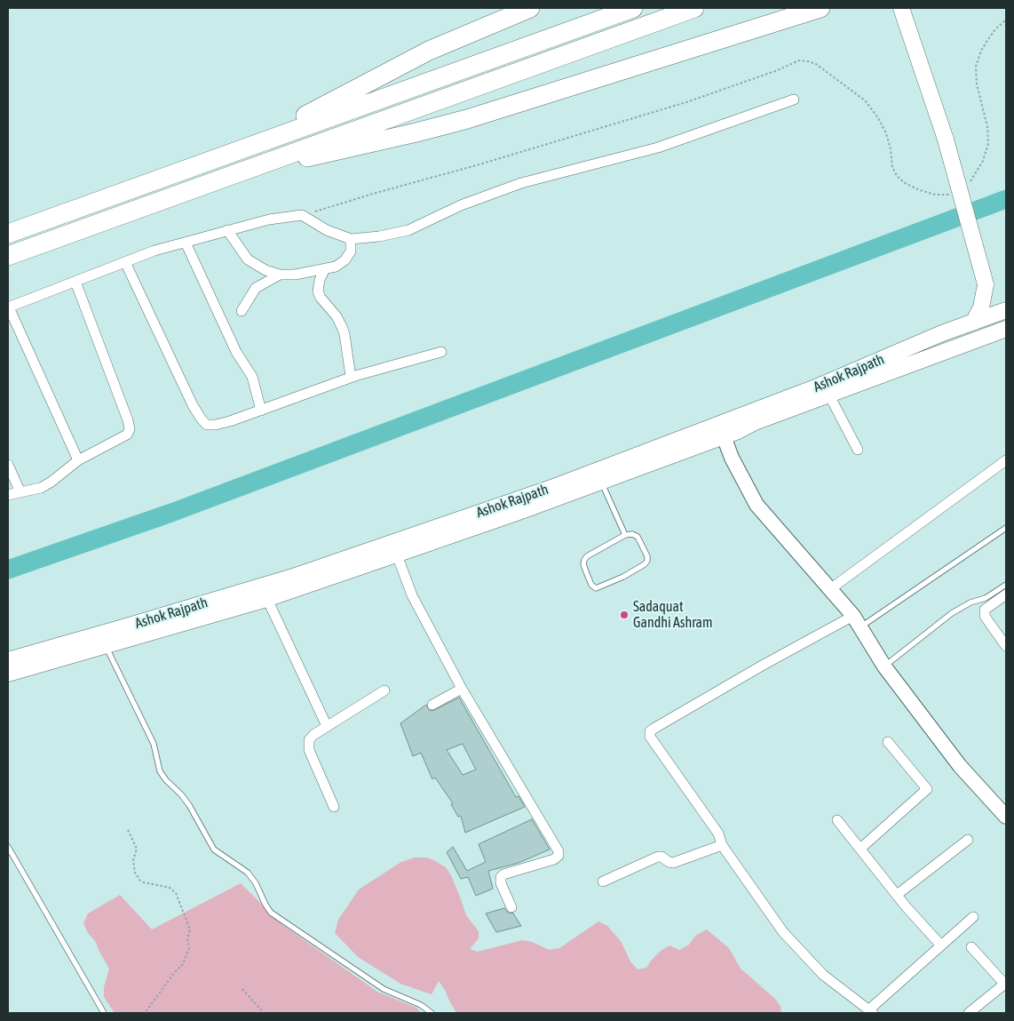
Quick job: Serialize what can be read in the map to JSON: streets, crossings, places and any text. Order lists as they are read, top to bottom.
{
  "streets": {
    "main road": ["Ashok Rajpath"]
  },
  "places": ["Sadaquat Gandhi Ashram"]
}
